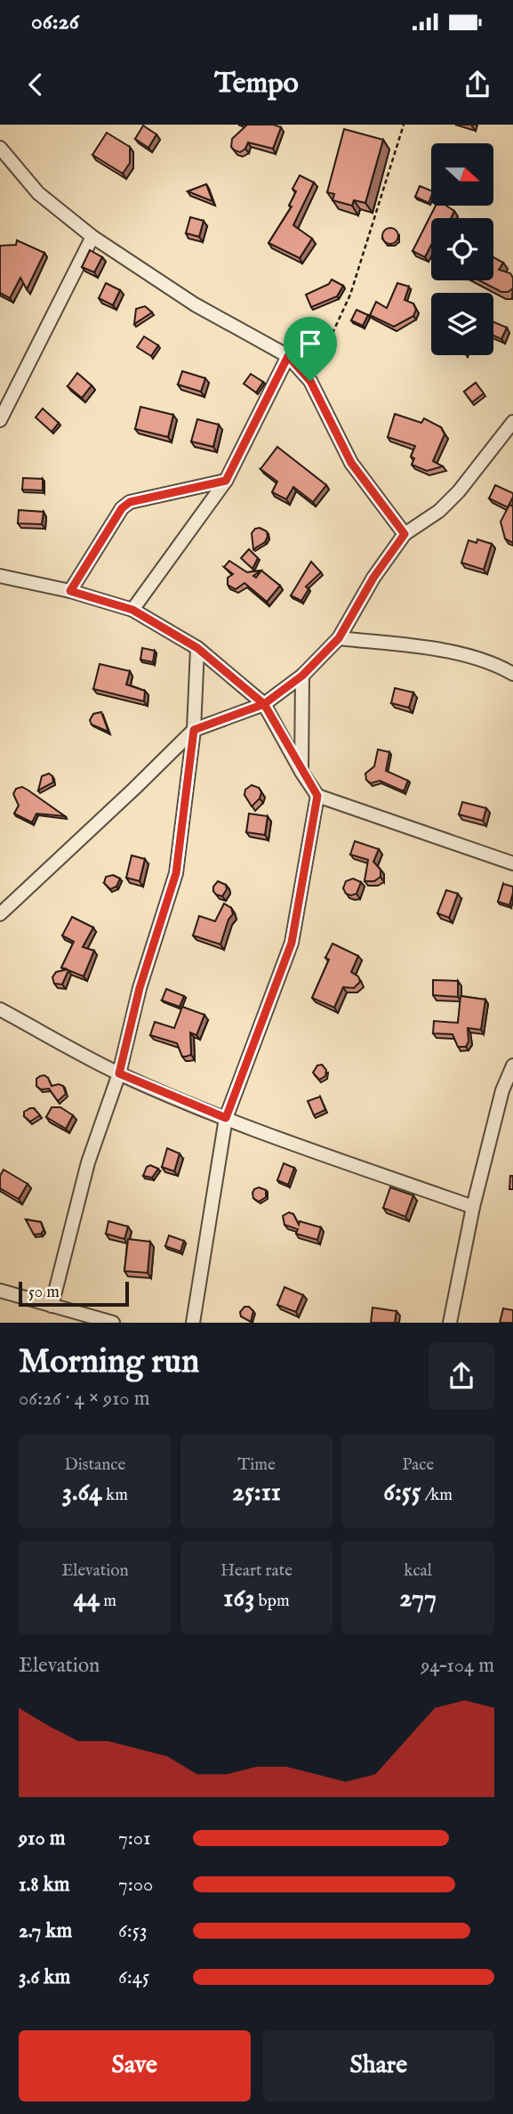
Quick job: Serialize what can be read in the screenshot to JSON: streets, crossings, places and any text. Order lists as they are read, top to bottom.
{
  "scale_bar": "50 m",
  "north": "right",
  "page": {
    "status": "06:26",
    "header": "Tempo",
    "scale": "50 m",
    "heading": ["Morning run", "06:26 · 4 × 910 m"],
    "stats": [
      ["Distance", "3.64 km"],
      ["Time", "25:11"],
      ["Pace", "6:55 /km"],
      ["Elevation", "44 m"],
      ["Heart rate", "163 bpm"],
      ["kcal", "277"]
    ],
    "chart": ["Elevation", "94–104 m"],
    "list": [
      {
        "name": "910 m",
        "note": "7:01"
      },
      {
        "name": "1.8 km",
        "note": "7:00"
      },
      {
        "name": "2.7 km",
        "note": "6:53"
      },
      {
        "name": "3.6 km",
        "note": "6:45"
      }
    ],
    "buttons": ["Save", "Share"]
  }
}
